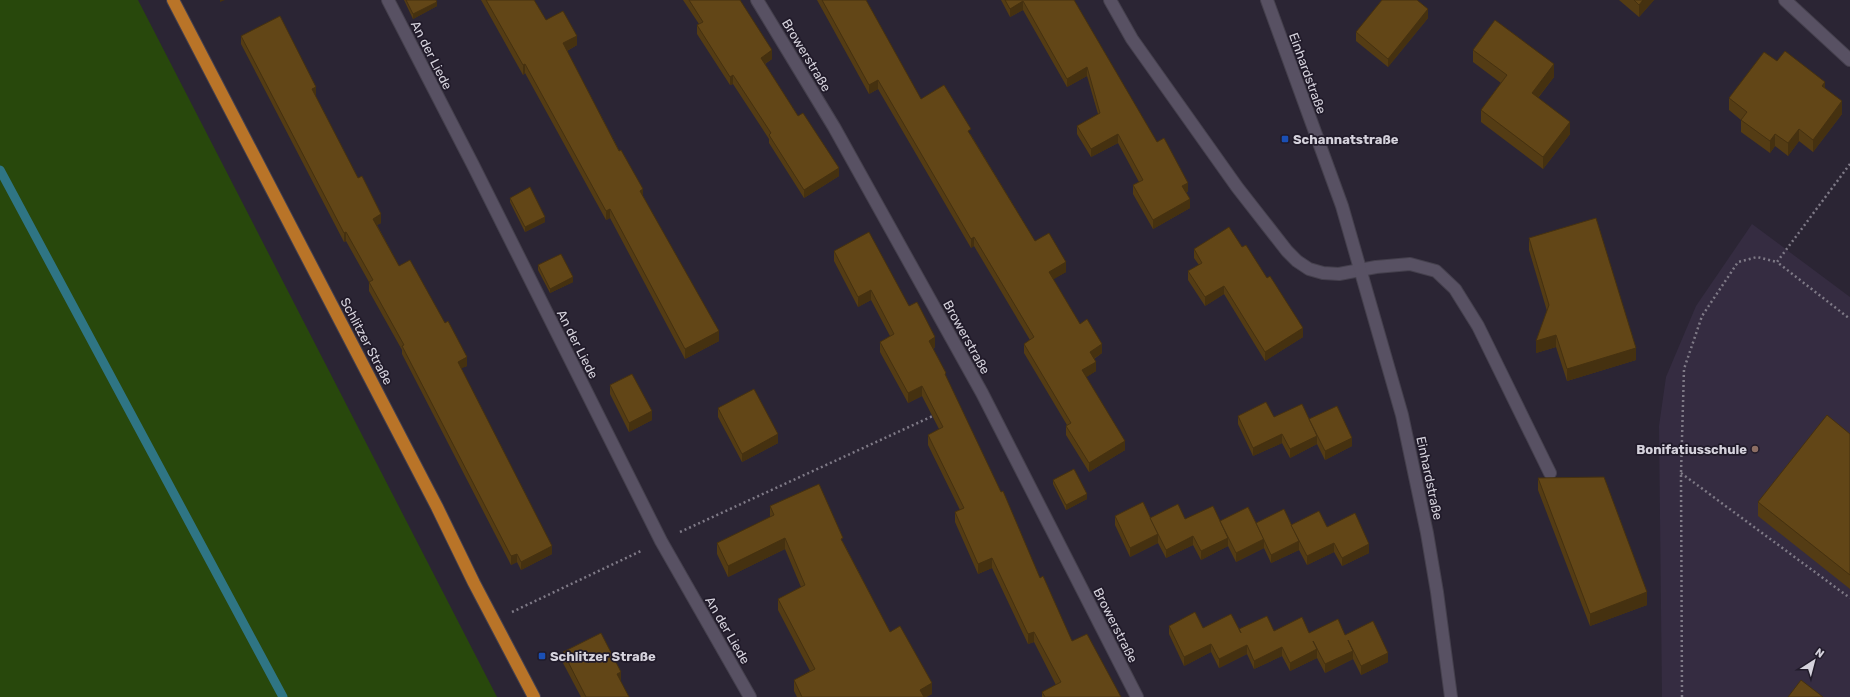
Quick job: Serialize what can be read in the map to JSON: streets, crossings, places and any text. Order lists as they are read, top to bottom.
{
  "streets": {
    "main road": ["Schlitzer Straße"],
    "street": ["An der Liede", "Browerstraße", "Einhardstraße"]
  },
  "places": {
    "transit": ["Schannatstraße", "Schlitzer Straße"],
    "other": ["Bonifatiusschule"]
  },
  "north": "top right"
}
